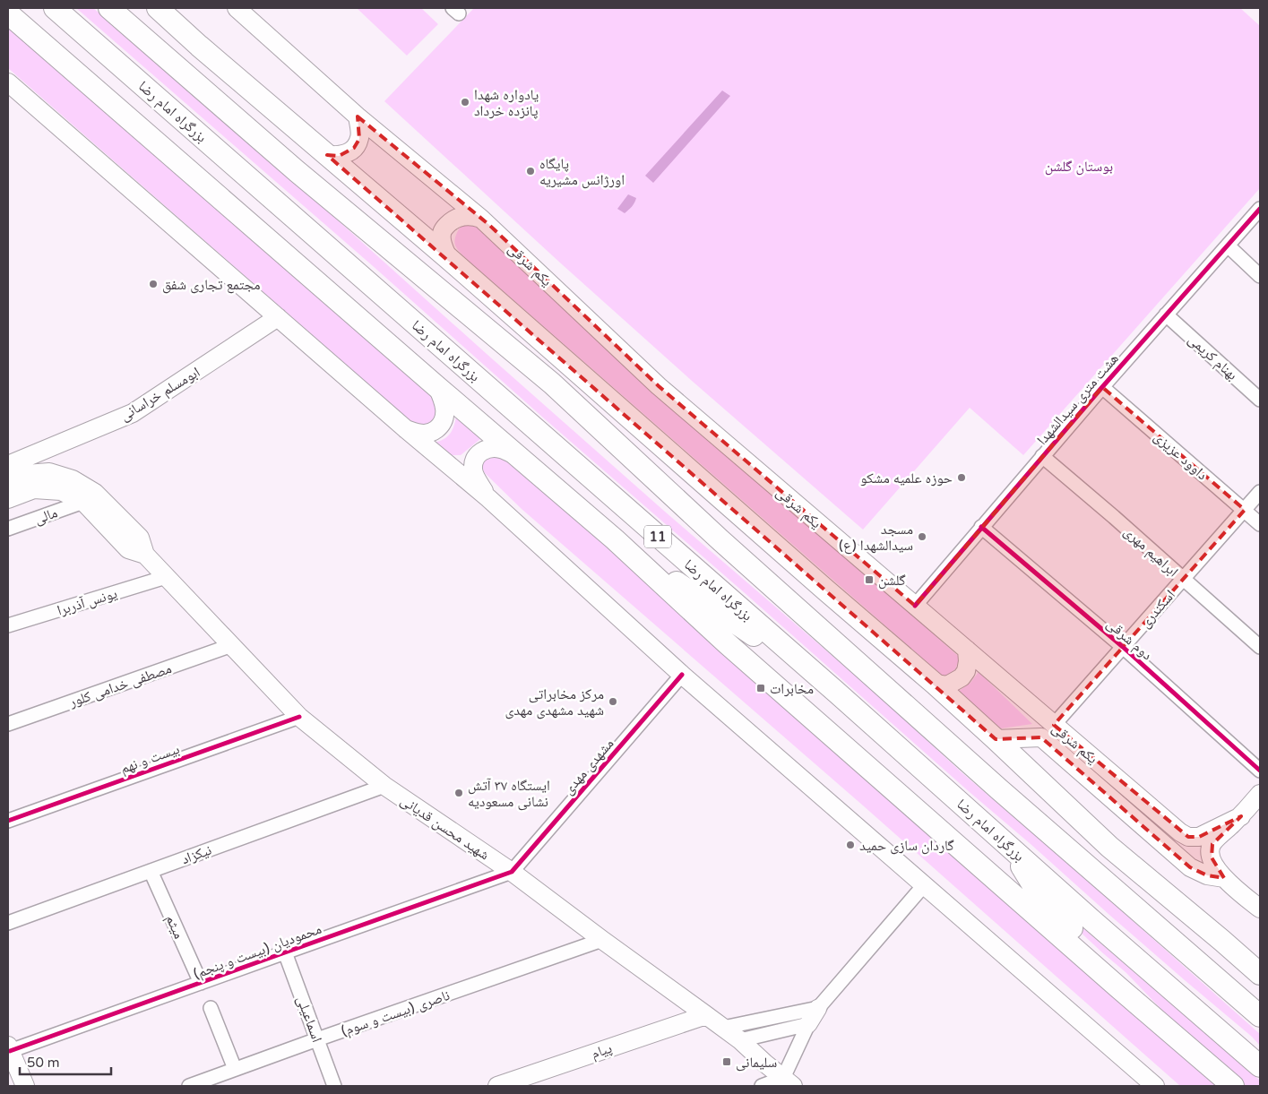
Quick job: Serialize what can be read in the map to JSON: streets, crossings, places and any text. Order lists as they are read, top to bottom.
{
  "streets": {
    "highway": ["بزرگراه امام رضا", "11"],
    "main road": [
      "یکم شرقی",
      "ابومسلم خراسانی",
      "شهید محسن قدیانی",
      "پیام"
    ],
    "street": [
      "بهنام کریمی",
      "هشت متری سیدالشهدا",
      "داوود عزیزی",
      "مالی",
      "ابراهیم مهری",
      "یونس آذربرا",
      "اسکندری",
      "دوم شرقی",
      "مصطفی خدامی کلور",
      "بیست و نهم",
      "مشهدی مهدی",
      "نیکزاد",
      "میثم",
      "محمودیان (بیست و پنجم)",
      "ناصری (بیست و سوم)",
      "اسماعیلی"
    ]
  },
  "crossings": [
    ["یکم شرقی", "هشت متری سیدالشهدا"],
    ["یکم شرقی", "اسکندری"],
    ["بهنام کریمی", "هشت متری سیدالشهدا"],
    ["هشت متری سیدالشهدا", "داوود عزیزی"],
    ["هشت متری سیدالشهدا", "ابراهیم مهری"],
    ["هشت متری سیدالشهدا", "دوم شرقی"],
    ["داوود عزیزی", "اسکندری"],
    ["مالی", "شهید محسن قدیانی"],
    ["ابراهیم مهری", "اسکندری"],
    ["یونس آذربرا", "شهید محسن قدیانی"],
    ["اسکندری", "دوم شرقی"],
    ["مصطفی خدامی کلور", "شهید محسن قدیانی"],
    ["بیست و نهم", "شهید محسن قدیانی"],
    ["مشهدی مهدی", "شهید محسن قدیانی"],
    ["مشهدی مهدی", "محمودیان (بیست و پنجم)"],
    ["شهید محسن قدیانی", "نیکزاد"],
    ["شهید محسن قدیانی", "محمودیان (بیست و پنجم)"],
    ["شهید محسن قدیانی", "ناصری (بیست و سوم)"],
    ["شهید محسن قدیانی", "پیام"],
    ["نیکزاد", "میثم"],
    ["میثم", "محمودیان (بیست و پنجم)"],
    ["محمودیان (بیست و پنجم)", "اسماعیلی"],
    ["ناصری (بیست و سوم)", "اسماعیلی"]
  ],
  "parks": ["بوستان گلشن"],
  "places": {
    "other": [
      "یادواره شهدا پانزده خرداد",
      "پایگاه اورژانس مشیریه",
      "مجتمع تجاری شفق",
      "حوزه علمیه مشکو",
      "مسجد سیدالشهدا (ع)",
      "مرکز مخابراتی شهید مشهدی مهدی",
      "ایستگاه ۳۷ آتش نشانی مسعودیه",
      "گاردان سازی حمید"
    ],
    "transit": ["گلشن", "مخابرات", "سلیمانی"]
  },
  "scale_bar": "50 m"
}
